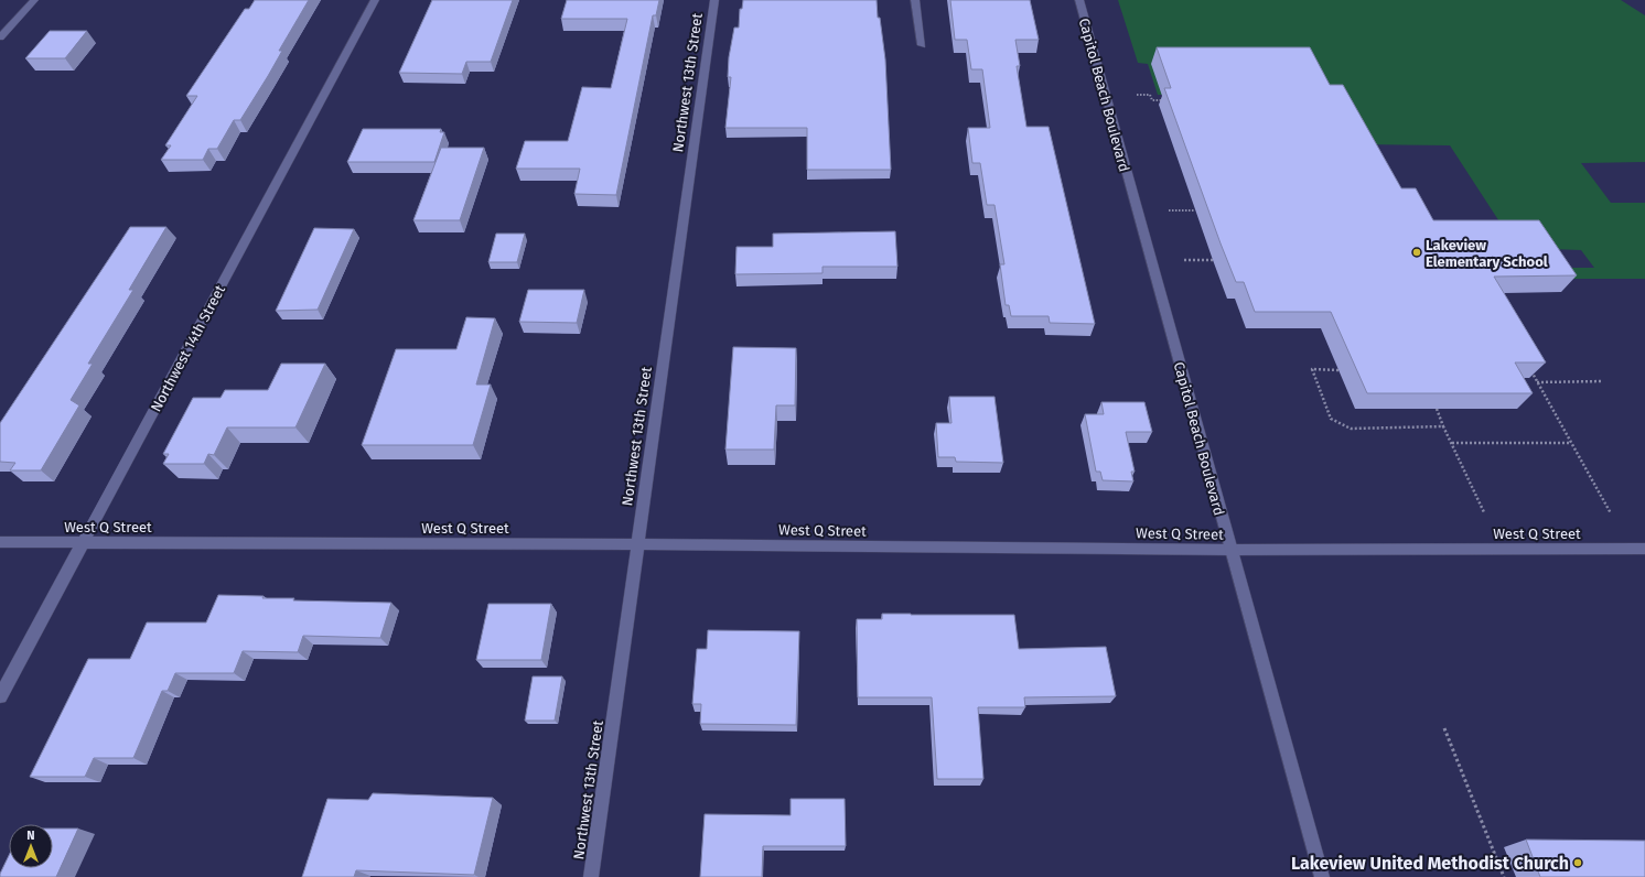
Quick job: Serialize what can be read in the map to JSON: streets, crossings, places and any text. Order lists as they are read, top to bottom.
{
  "streets": {
    "street": [
      "Northwest 13th Street",
      "Capitol Beach Boulevard",
      "Northwest 14th Street",
      "West Q Street"
    ]
  },
  "crossings": [
    ["Northwest 13th Street", "West Q Street"],
    ["Capitol Beach Boulevard", "West Q Street"],
    ["Northwest 14th Street", "West Q Street"]
  ],
  "places": ["Lakeview Elementary School", "Lakeview United Methodist Church"],
  "north": "top"
}
